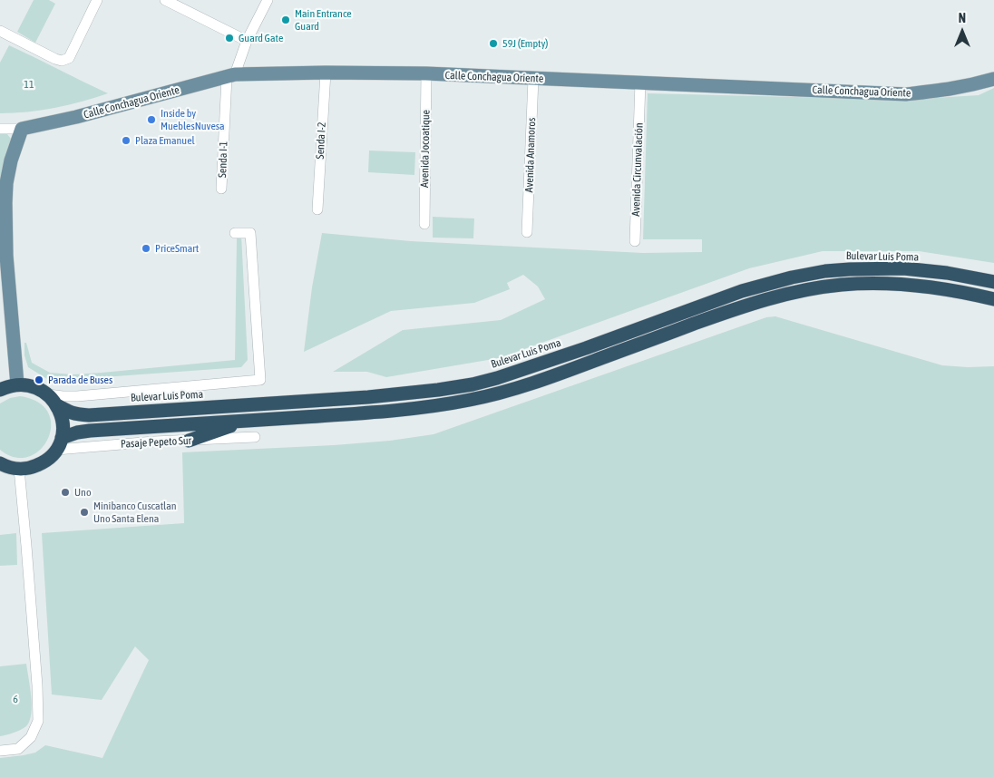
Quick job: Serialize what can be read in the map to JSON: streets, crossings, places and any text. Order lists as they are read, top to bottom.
{
  "streets": {
    "highway": ["Bulevar Luis Poma"],
    "main road": ["Calle Conchagua Oriente"],
    "street": [
      "Senda I-2",
      "Avenida Jocoatique",
      "Avenida Anamoros",
      "Senda I-1",
      "Avenida Circunvalación",
      "Pasaje Pepeto Sur"
    ]
  },
  "crossings": [
    ["Calle Conchagua Oriente", "Senda I-2"],
    ["Calle Conchagua Oriente", "Avenida Jocoatique"],
    ["Calle Conchagua Oriente", "Avenida Anamoros"],
    ["Calle Conchagua Oriente", "Senda I-1"],
    ["Calle Conchagua Oriente", "Avenida Circunvalación"]
  ],
  "parks": ["11", "6"],
  "places": [
    "Main Entrance Guard",
    "Guard Gate",
    "59J (Empty)",
    "Inside by MueblesNuvesa",
    "Plaza Emanuel",
    "PriceSmart",
    "Parada de Buses",
    "Uno",
    "Minibanco Cuscatlan Uno Santa Elena"
  ],
  "north": "top"
}
